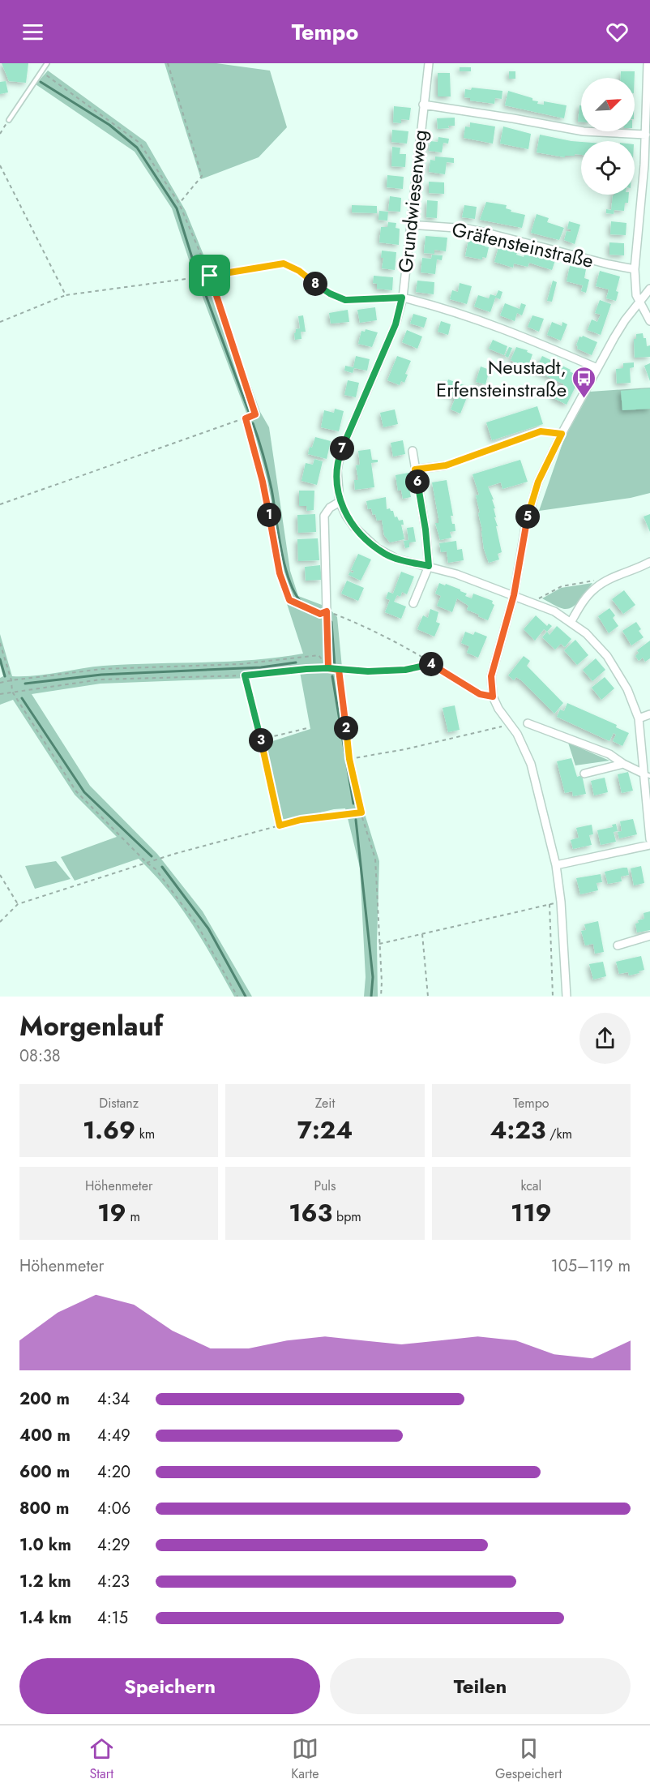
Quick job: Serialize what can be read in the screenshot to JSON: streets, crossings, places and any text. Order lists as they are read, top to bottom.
{
  "streets": {
    "street": ["Grundwiesenweg", "Gräfensteinstraße"]
  },
  "crossings": [
    ["Grundwiesenweg", "Gräfensteinstraße"]
  ],
  "places": {
    "bus stop": ["Neustadt, Erfensteinstraße"]
  },
  "north": "top right",
  "page": {
    "header": "Tempo",
    "pins": [
      "8",
      "7",
      "6",
      "1",
      "5",
      "4",
      "2",
      "3"
    ],
    "heading": ["Morgenlauf", "08:38"],
    "stats": [
      ["Distanz", "1.69 km"],
      ["Zeit", "7:24"],
      ["Tempo", "4:23 /km"],
      ["Höhenmeter", "19 m"],
      ["Puls", "163 bpm"],
      ["kcal", "119"]
    ],
    "chart": ["Höhenmeter", "105–119 m"],
    "list": [
      {
        "name": "200 m",
        "note": "4:34"
      },
      {
        "name": "400 m",
        "note": "4:49"
      },
      {
        "name": "600 m",
        "note": "4:20"
      },
      {
        "name": "800 m",
        "note": "4:06"
      },
      {
        "name": "1.0 km",
        "note": "4:29"
      },
      {
        "name": "1.2 km",
        "note": "4:23"
      },
      {
        "name": "1.4 km",
        "note": "4:15"
      }
    ],
    "buttons": ["Speichern", "Teilen"],
    "tabs": ["Start", "Karte", "Gespeichert"]
  }
}
